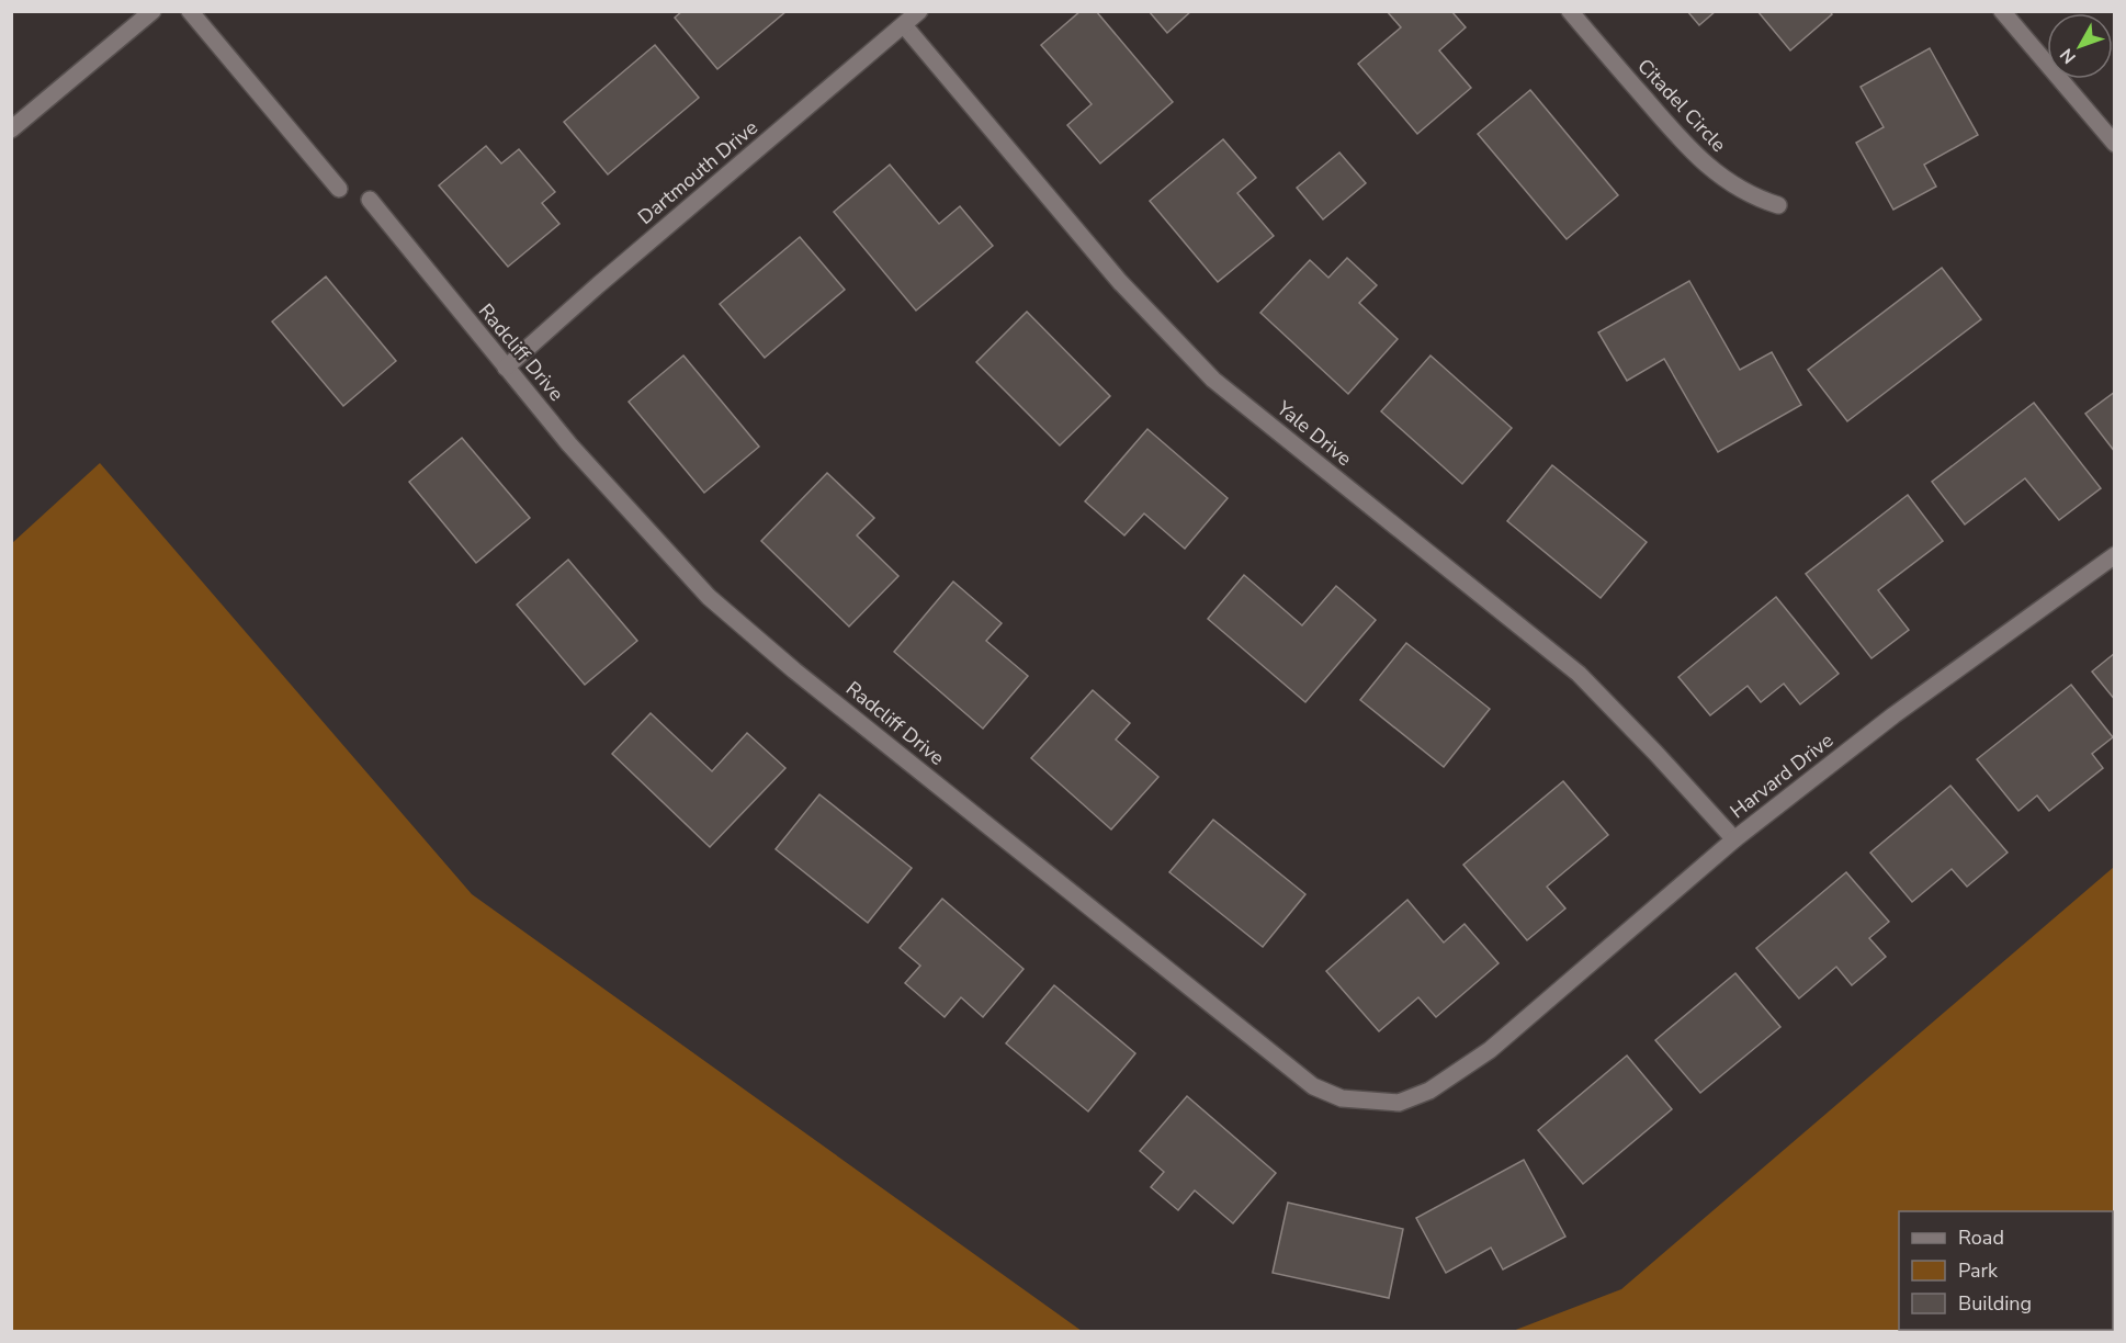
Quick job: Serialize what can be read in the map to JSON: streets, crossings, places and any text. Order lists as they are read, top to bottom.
{
  "streets": {
    "street": [
      "Citadel Circle",
      "Dartmouth Drive",
      "Radcliff Drive",
      "Yale Drive",
      "Harvard Drive"
    ]
  },
  "crossings": [
    ["Dartmouth Drive", "Radcliff Drive"],
    ["Dartmouth Drive", "Yale Drive"],
    ["Radcliff Drive", "Harvard Drive"],
    ["Yale Drive", "Harvard Drive"]
  ],
  "legend": ["Road", "Park", "Building"],
  "north": "bottom left"
}
